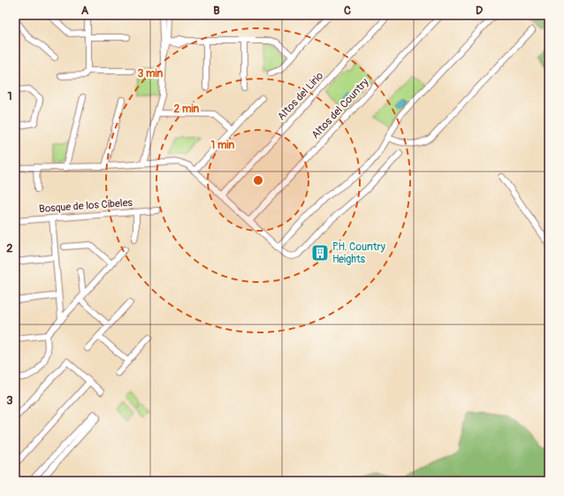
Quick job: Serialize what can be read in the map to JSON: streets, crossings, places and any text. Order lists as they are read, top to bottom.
{
  "streets": {
    "street": ["Altos del Lirio", "Altos del Country", "Bosque de los Cibeles"]
  },
  "places": {
    "building": ["P.H. Country Heights"]
  },
  "grid": {
    "columns": [
      "A",
      "B",
      "C",
      "D"
    ],
    "rows": ["1", "2", "3"]
  },
  "rings": ["3 min", "2 min", "1 min"]
}
